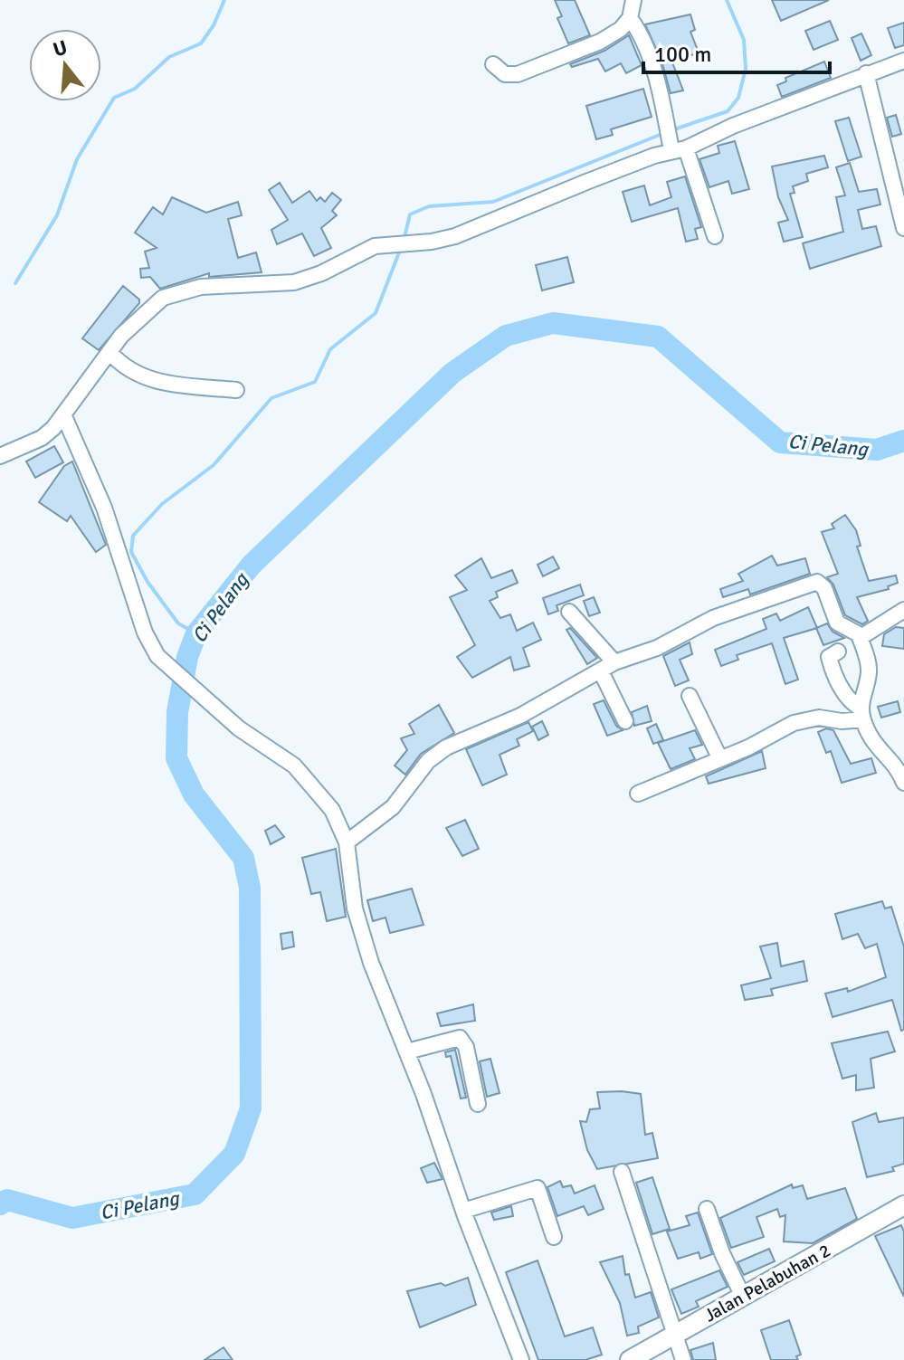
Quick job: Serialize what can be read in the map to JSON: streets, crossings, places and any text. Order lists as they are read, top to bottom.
{
  "streets": {
    "main road": ["Jalan Pelabuhan 2"]
  },
  "water": ["Ci Pelang"],
  "scale_bar": "100 m",
  "north": "top"
}
